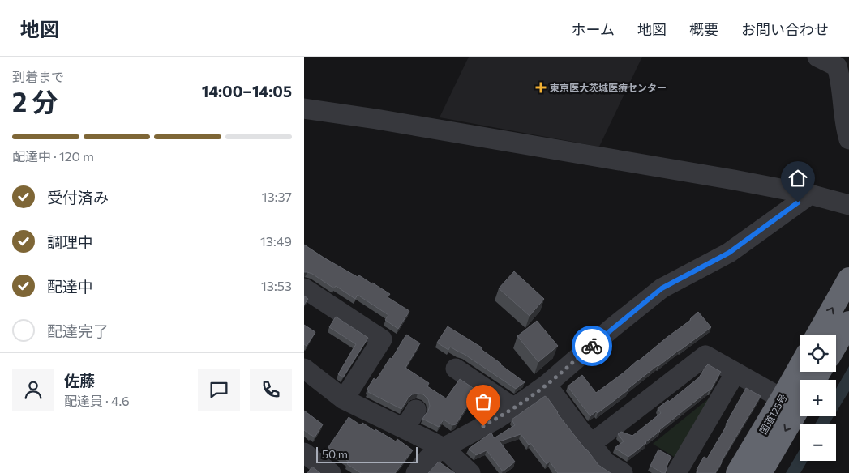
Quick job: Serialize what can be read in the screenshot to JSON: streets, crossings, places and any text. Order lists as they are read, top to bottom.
{
  "streets": {
    "highway": ["国道125号"]
  },
  "places": {
    "health": ["東京医大茨城医療センター"]
  },
  "scale_bar": "50 m",
  "page": {
    "header": "地図",
    "nav": [
      "ホーム",
      "地図",
      "概要",
      "お問い合わせ"
    ],
    "heading": ["2 分", "到着まで", "14:00–14:05"],
    "panel": ["佐藤", "配達員 · 4.6"],
    "bar": "配達中 · 120 m",
    "list": [
      ["受付済み", "13:37"],
      ["調理中", "13:49"],
      ["配達中", "13:53"],
      "配達完了"
    ],
    "map_buttons": ["+", "−"],
    "scale": "50 m"
  }
}
